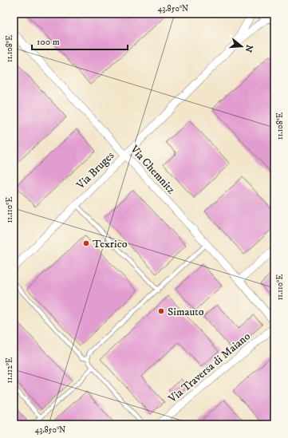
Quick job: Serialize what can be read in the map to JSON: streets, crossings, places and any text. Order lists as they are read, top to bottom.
{
  "streets": {
    "street": ["Via Chemnitz", "Via Bruges", "Via Traversa di Maiano"]
  },
  "crossings": [
    ["Via Chemnitz", "Via Bruges"]
  ],
  "places": ["Texrico", "Simauto"],
  "scale_bar": "100 m",
  "north": "right",
  "coordinates": [
    "43.850°N",
    "11.108°E",
    "11.110°E",
    "11.112°E"
  ]
}
